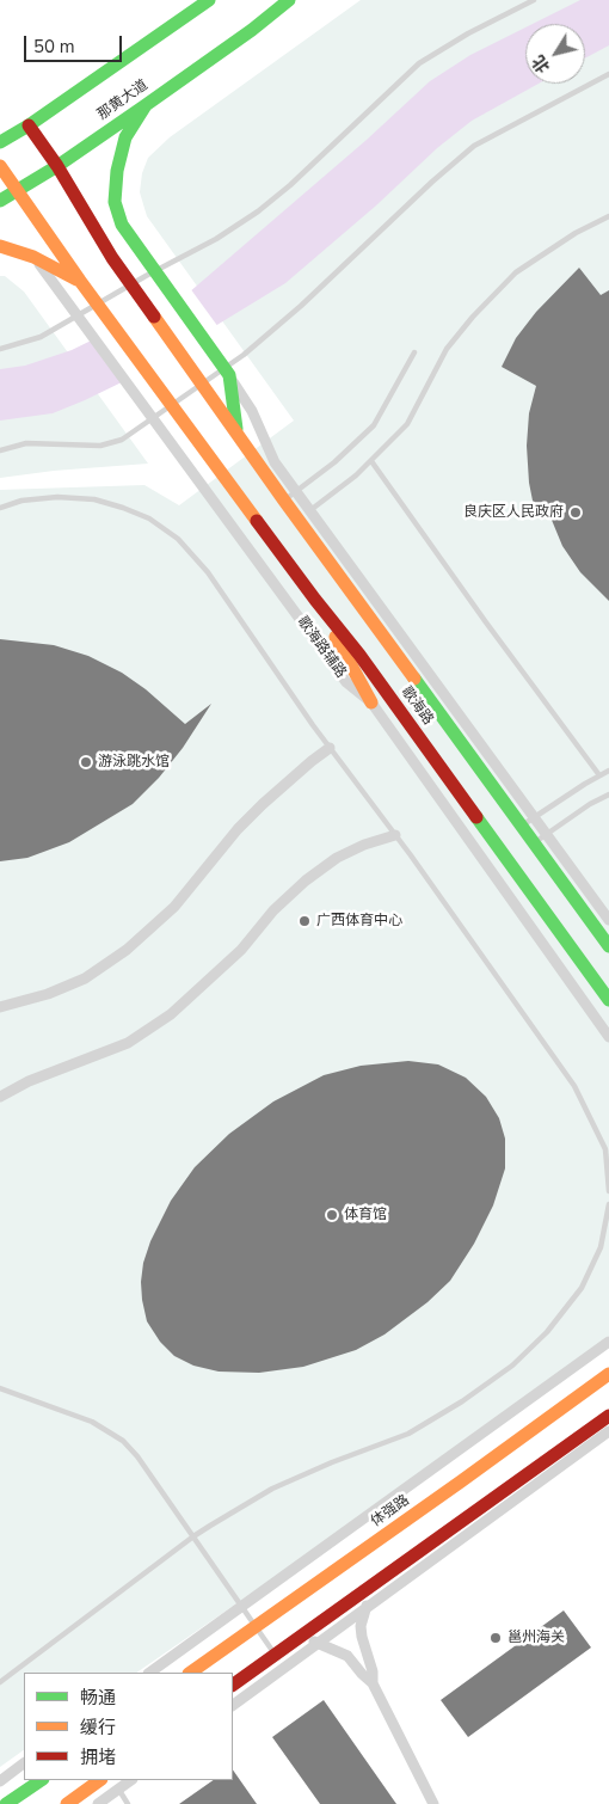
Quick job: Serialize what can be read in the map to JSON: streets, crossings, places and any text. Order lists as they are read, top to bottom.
{
  "streets": {
    "main road": ["那黄大道", "歌海路", "体强路"],
    "street": ["歌海路辅路"]
  },
  "crossings": [
    ["那黄大道", "歌海路"]
  ],
  "places": [
    "良庆区人民政府",
    "游泳跳水馆",
    "广西体育中心",
    "体育馆",
    "邕州海关"
  ],
  "legend": ["畅通", "缓行", "拥堵"],
  "scale_bar": "50 m",
  "north": "bottom left"
}
